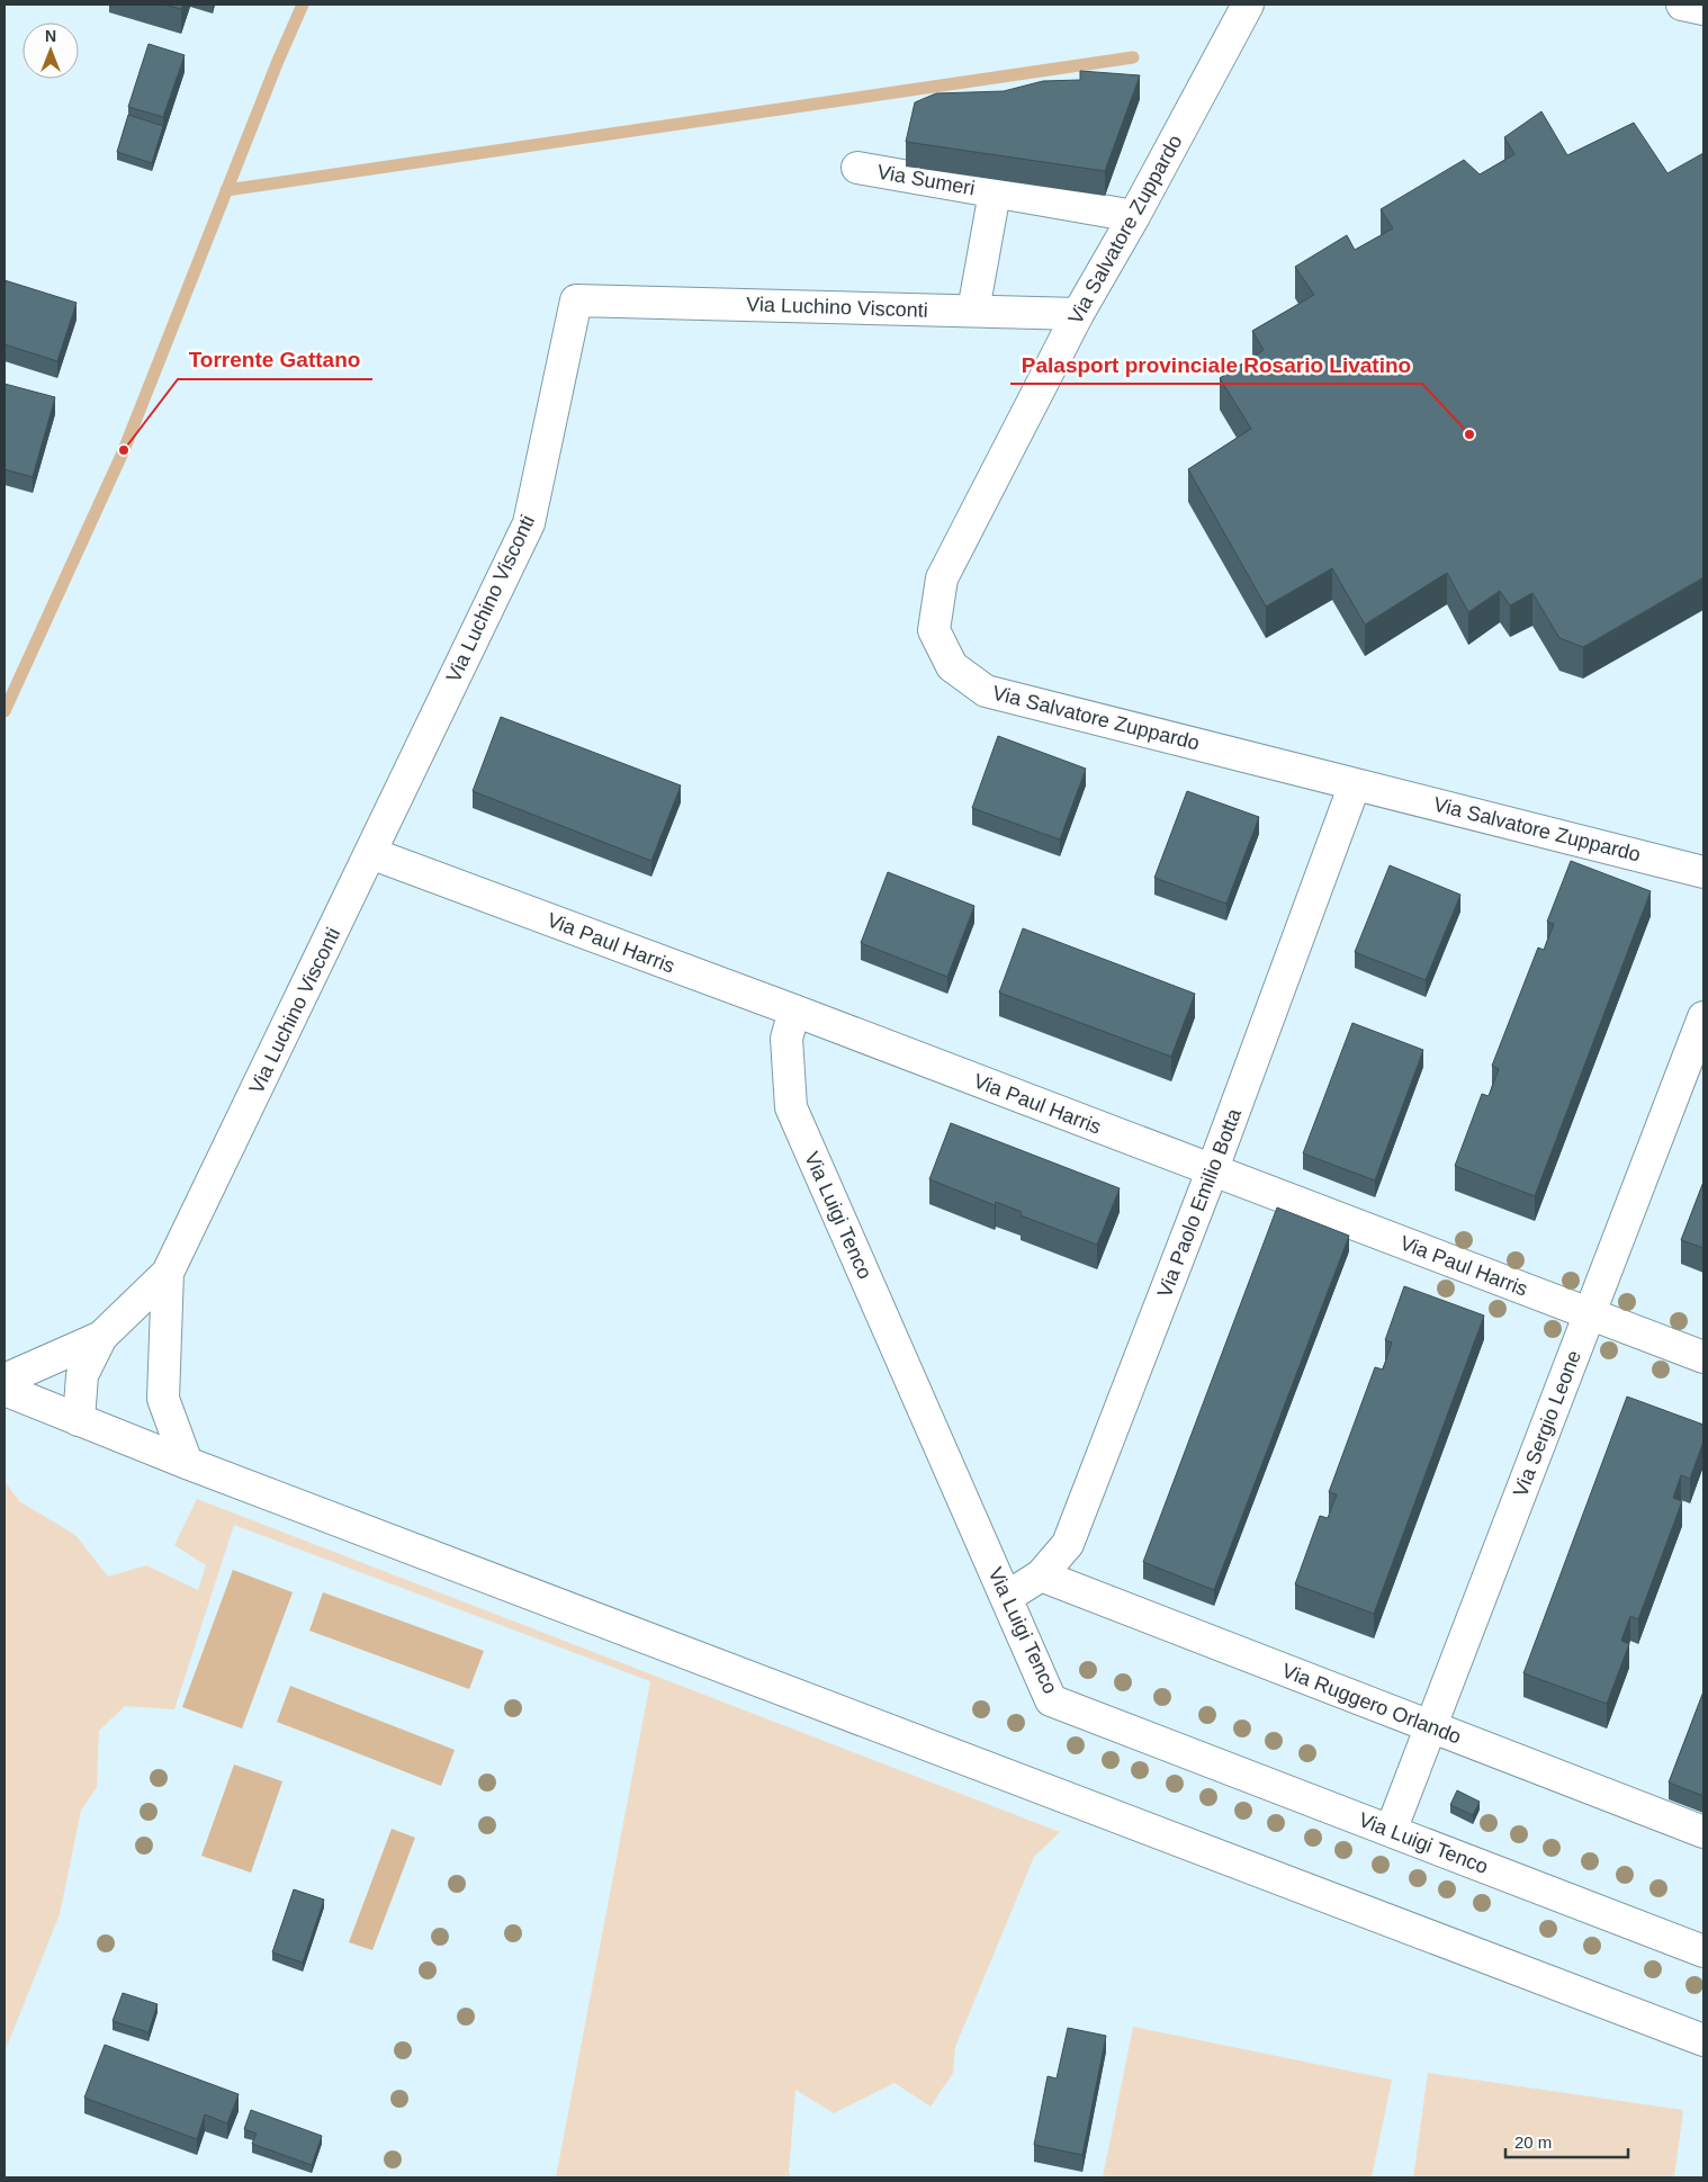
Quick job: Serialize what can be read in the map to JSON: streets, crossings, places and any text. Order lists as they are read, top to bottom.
{
  "streets": {
    "street": [
      "Via Sumeri",
      "Via Salvatore Zuppardo",
      "Via Luchino Visconti",
      "Via Paul Harris",
      "Via Paolo Emilio Botta",
      "Via Luigi Tenco",
      "Via Sergio Leone",
      "Via Ruggero Orlando"
    ]
  },
  "crossings": [
    ["Via Sumeri", "Via Salvatore Zuppardo"],
    ["Via Sumeri", "Via Luchino Visconti"],
    ["Via Salvatore Zuppardo", "Via Luchino Visconti"],
    ["Via Salvatore Zuppardo", "Via Paolo Emilio Botta"],
    ["Via Luchino Visconti", "Via Paul Harris"],
    ["Via Paul Harris", "Via Paolo Emilio Botta"],
    ["Via Paul Harris", "Via Luigi Tenco"],
    ["Via Paul Harris", "Via Sergio Leone"],
    ["Via Paolo Emilio Botta", "Via Luigi Tenco"],
    ["Via Paolo Emilio Botta", "Via Ruggero Orlando"],
    ["Via Luigi Tenco", "Via Sergio Leone"],
    ["Via Sergio Leone", "Via Ruggero Orlando"]
  ],
  "places": ["Palasport provinciale Rosario Livatino", "Torrente Gattano"],
  "scale_bar": "20 m",
  "north": "top"
}
